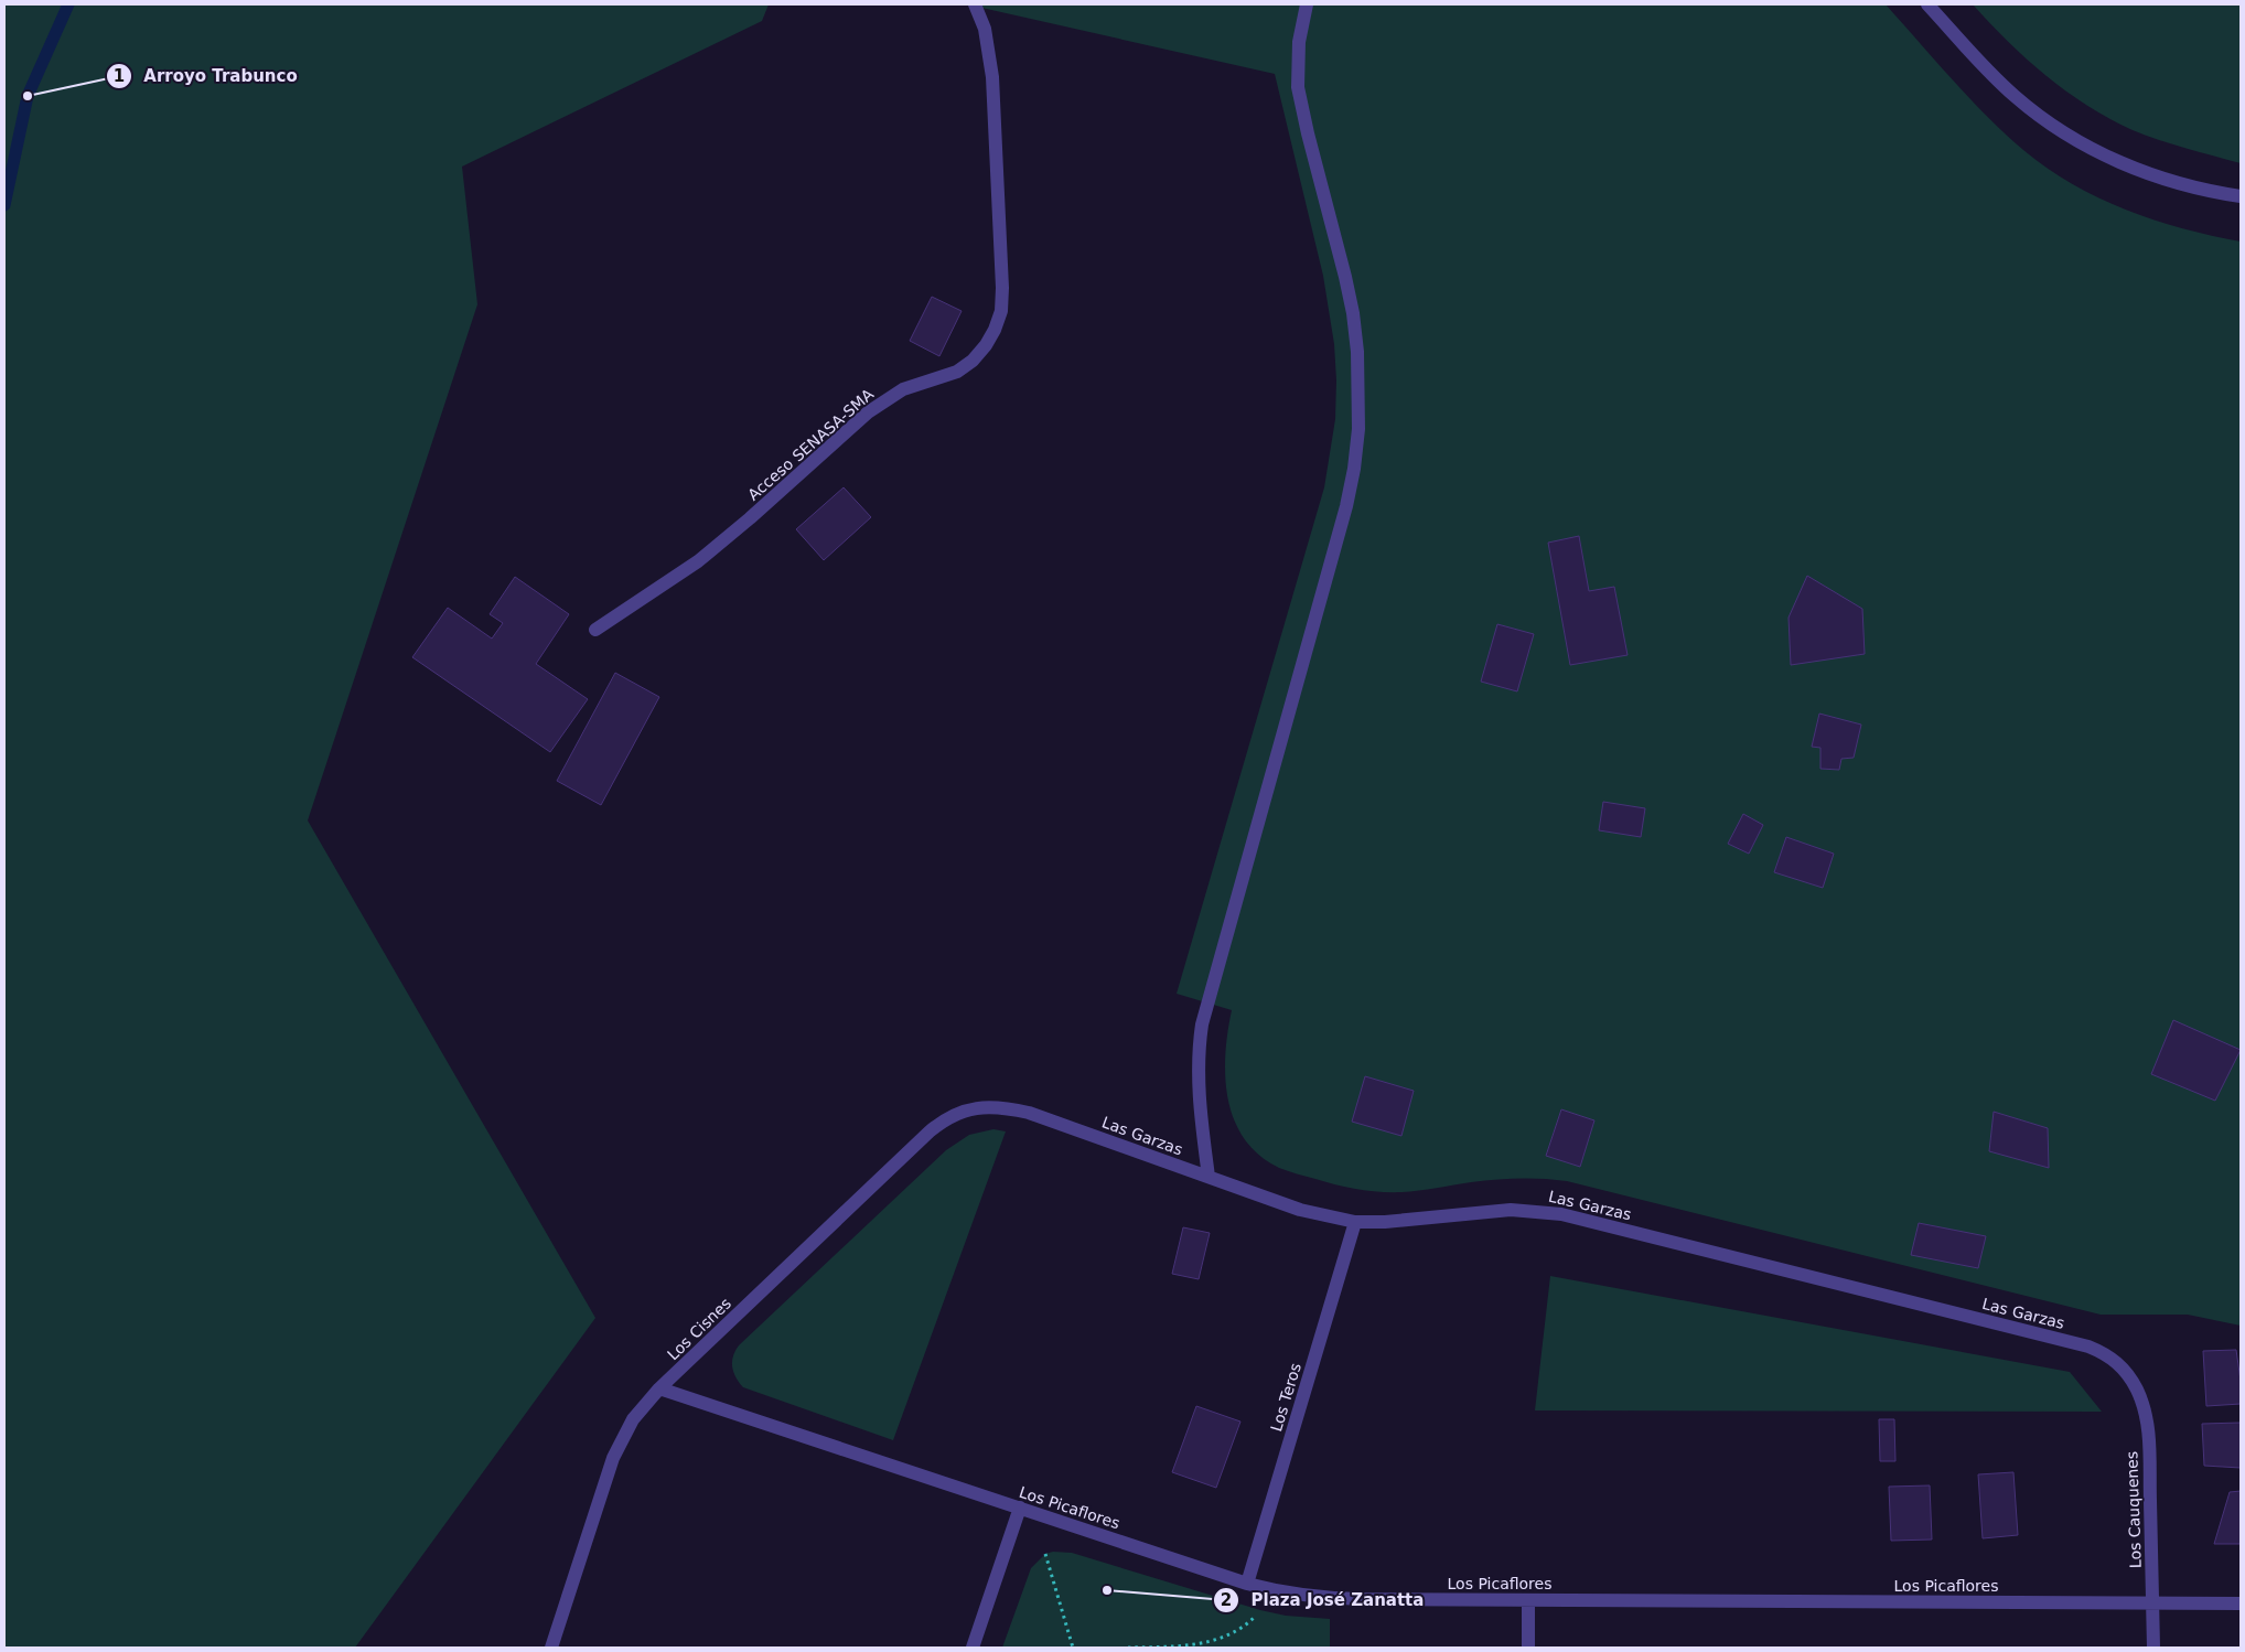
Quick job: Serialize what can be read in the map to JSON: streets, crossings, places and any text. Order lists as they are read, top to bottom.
{
  "streets": {
    "street": [
      "Acceso SENASA-SMA",
      "Las Garzas",
      "Los Cisnes",
      "Los Teros",
      "Los Picaflores",
      "Los Cauquenes"
    ]
  },
  "crossings": [
    ["Las Garzas", "Los Cisnes"],
    ["Las Garzas", "Los Teros"],
    ["Las Garzas", "Los Cauquenes"],
    ["Los Cisnes", "Los Picaflores"],
    ["Los Teros", "Los Picaflores"],
    ["Los Picaflores", "Los Cauquenes"]
  ],
  "places": ["Arroyo Trabunco", "Plaza José Zanatta"]
}
